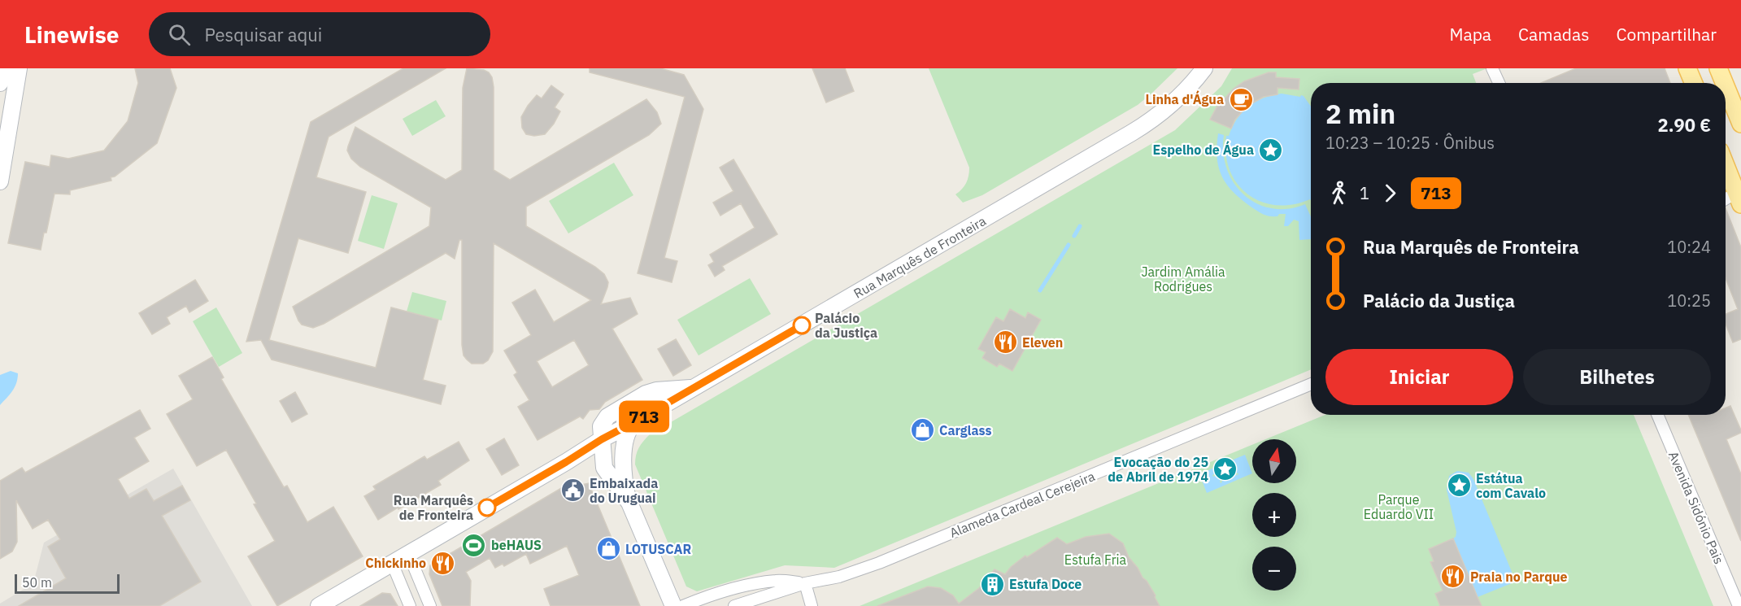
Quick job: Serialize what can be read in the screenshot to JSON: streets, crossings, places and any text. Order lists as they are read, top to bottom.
{
  "streets": {
    "main road": ["Rua Marquês de Fronteira"],
    "street": ["Alameda Cardeal Cerejeira", "Avenida Sidónio Pais"]
  },
  "parks": ["Jardim Amália Rodrigues", "Parque Eduardo VII", "Estufa Fria"],
  "places": {
    "cafe": ["Linha d'Água"],
    "place": ["Espelho de Água", "Evocação do 25 de Abril de 1974", "Estátua com Cavalo"],
    "other": ["Palácio da Justiça", "Rua Marquês de Fronteira"],
    "restaurant": ["Eleven", "Chickinho", "Praia no Parque"],
    "shop": ["Carglass", "LOTUSCAR"],
    "public building": ["Embaixada do Uruguai"],
    "sports": ["beHAUS"],
    "building": ["Estufa Doce"]
  },
  "lines": ["bus line 713"],
  "scale_bar": "50 m",
  "north": "top",
  "page": {
    "header": "Linewise",
    "search": "Pesquisar aqui",
    "nav": ["Mapa", "Camadas", "Compartilhar"],
    "on_map": "713",
    "heading": ["2 min", "10:23 – 10:25 · Ônibus", "2.90 €"],
    "legs": ["1", "713"],
    "list": [
      {
        "name": "Rua Marquês de Fronteira",
        "value": "10:24"
      },
      {
        "name": "Palácio da Justiça",
        "value": "10:25"
      }
    ],
    "buttons": ["Iniciar", "Bilhetes"],
    "map_buttons": ["+", "−"],
    "scale": "50 m"
  }
}
